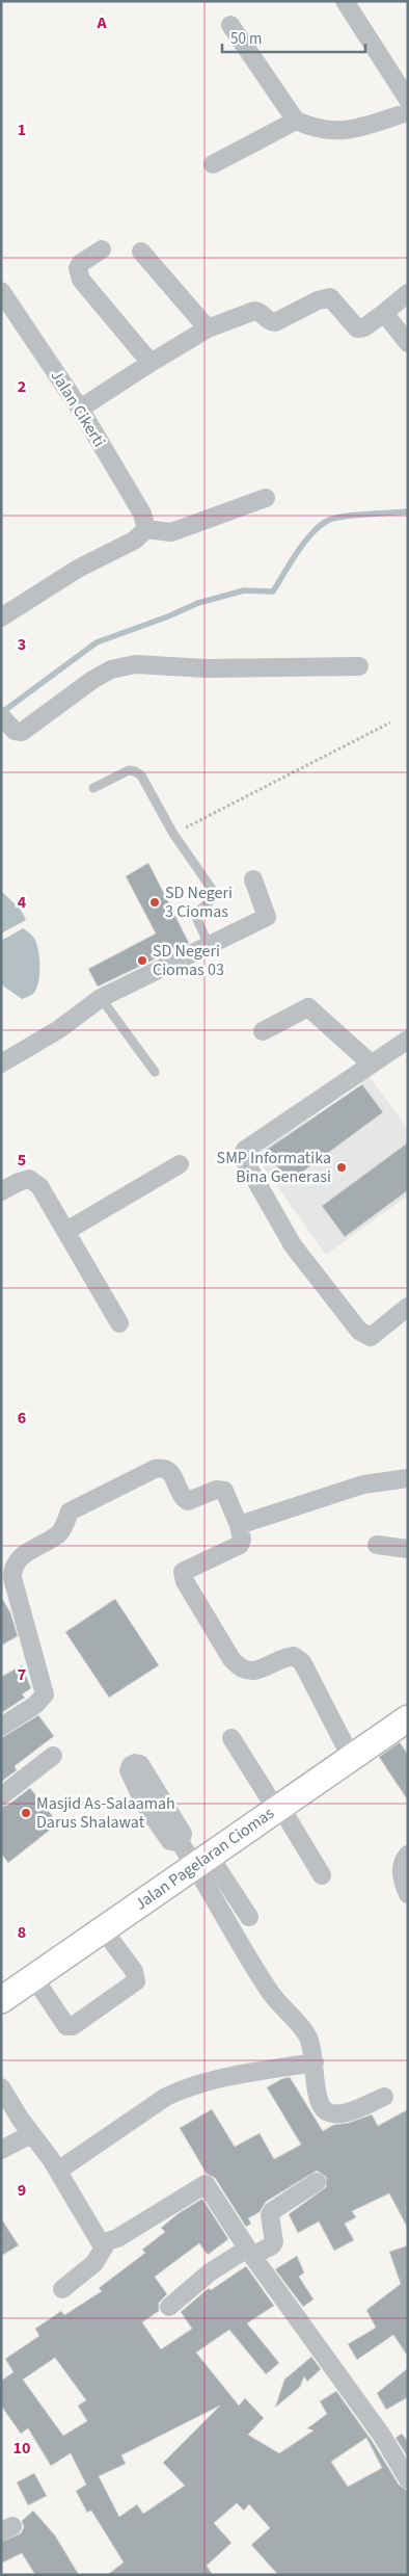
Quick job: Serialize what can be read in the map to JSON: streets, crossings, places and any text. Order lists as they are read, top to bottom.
{
  "streets": {
    "main road": ["Jalan Pagelaran Ciomas"],
    "street": ["Jalan Cikerti"]
  },
  "places": [
    "SD Negeri 3 Ciomas",
    "SD Negeri Ciomas 03",
    "SMP Informatika Bina Generasi",
    "Masjid As-Salaamah Darus Shalawat"
  ],
  "scale_bar": "50 m",
  "grid": {
    "columns": ["A"],
    "rows": [
      "1",
      "2",
      "3",
      "4",
      "5",
      "6",
      "7",
      "8",
      "9",
      "10"
    ]
  }
}
